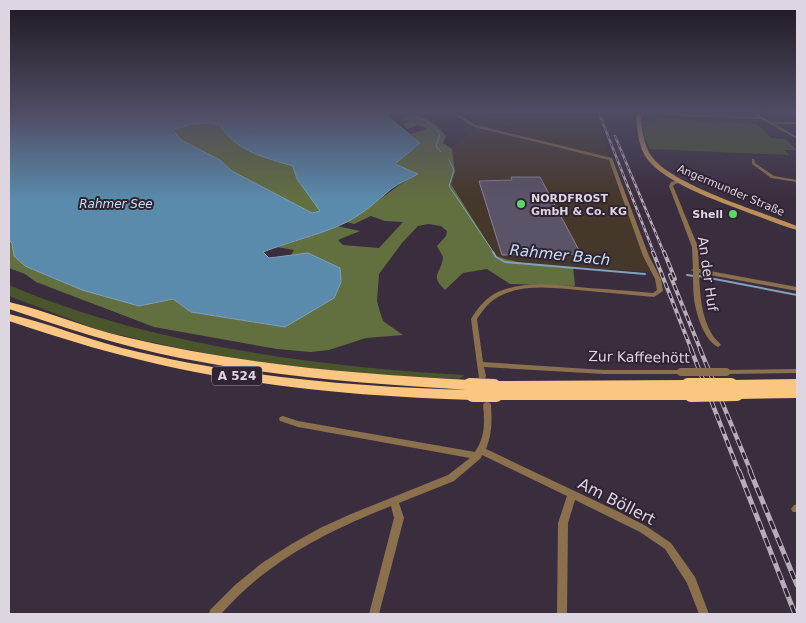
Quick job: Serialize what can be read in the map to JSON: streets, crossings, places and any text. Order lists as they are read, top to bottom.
{
  "streets": {
    "highway": ["A 524"],
    "main road": ["Angermunder Straße"],
    "street": ["An der Huf", "Zur Kaffeehött", "Am Böllert"]
  },
  "crossings": [
    ["Angermunder Straße", "An der Huf"]
  ],
  "water": ["Rahmer See", "Rahmer Bach"],
  "places": ["NORDFROST GmbH & Co. KG", "Shell"]
}
